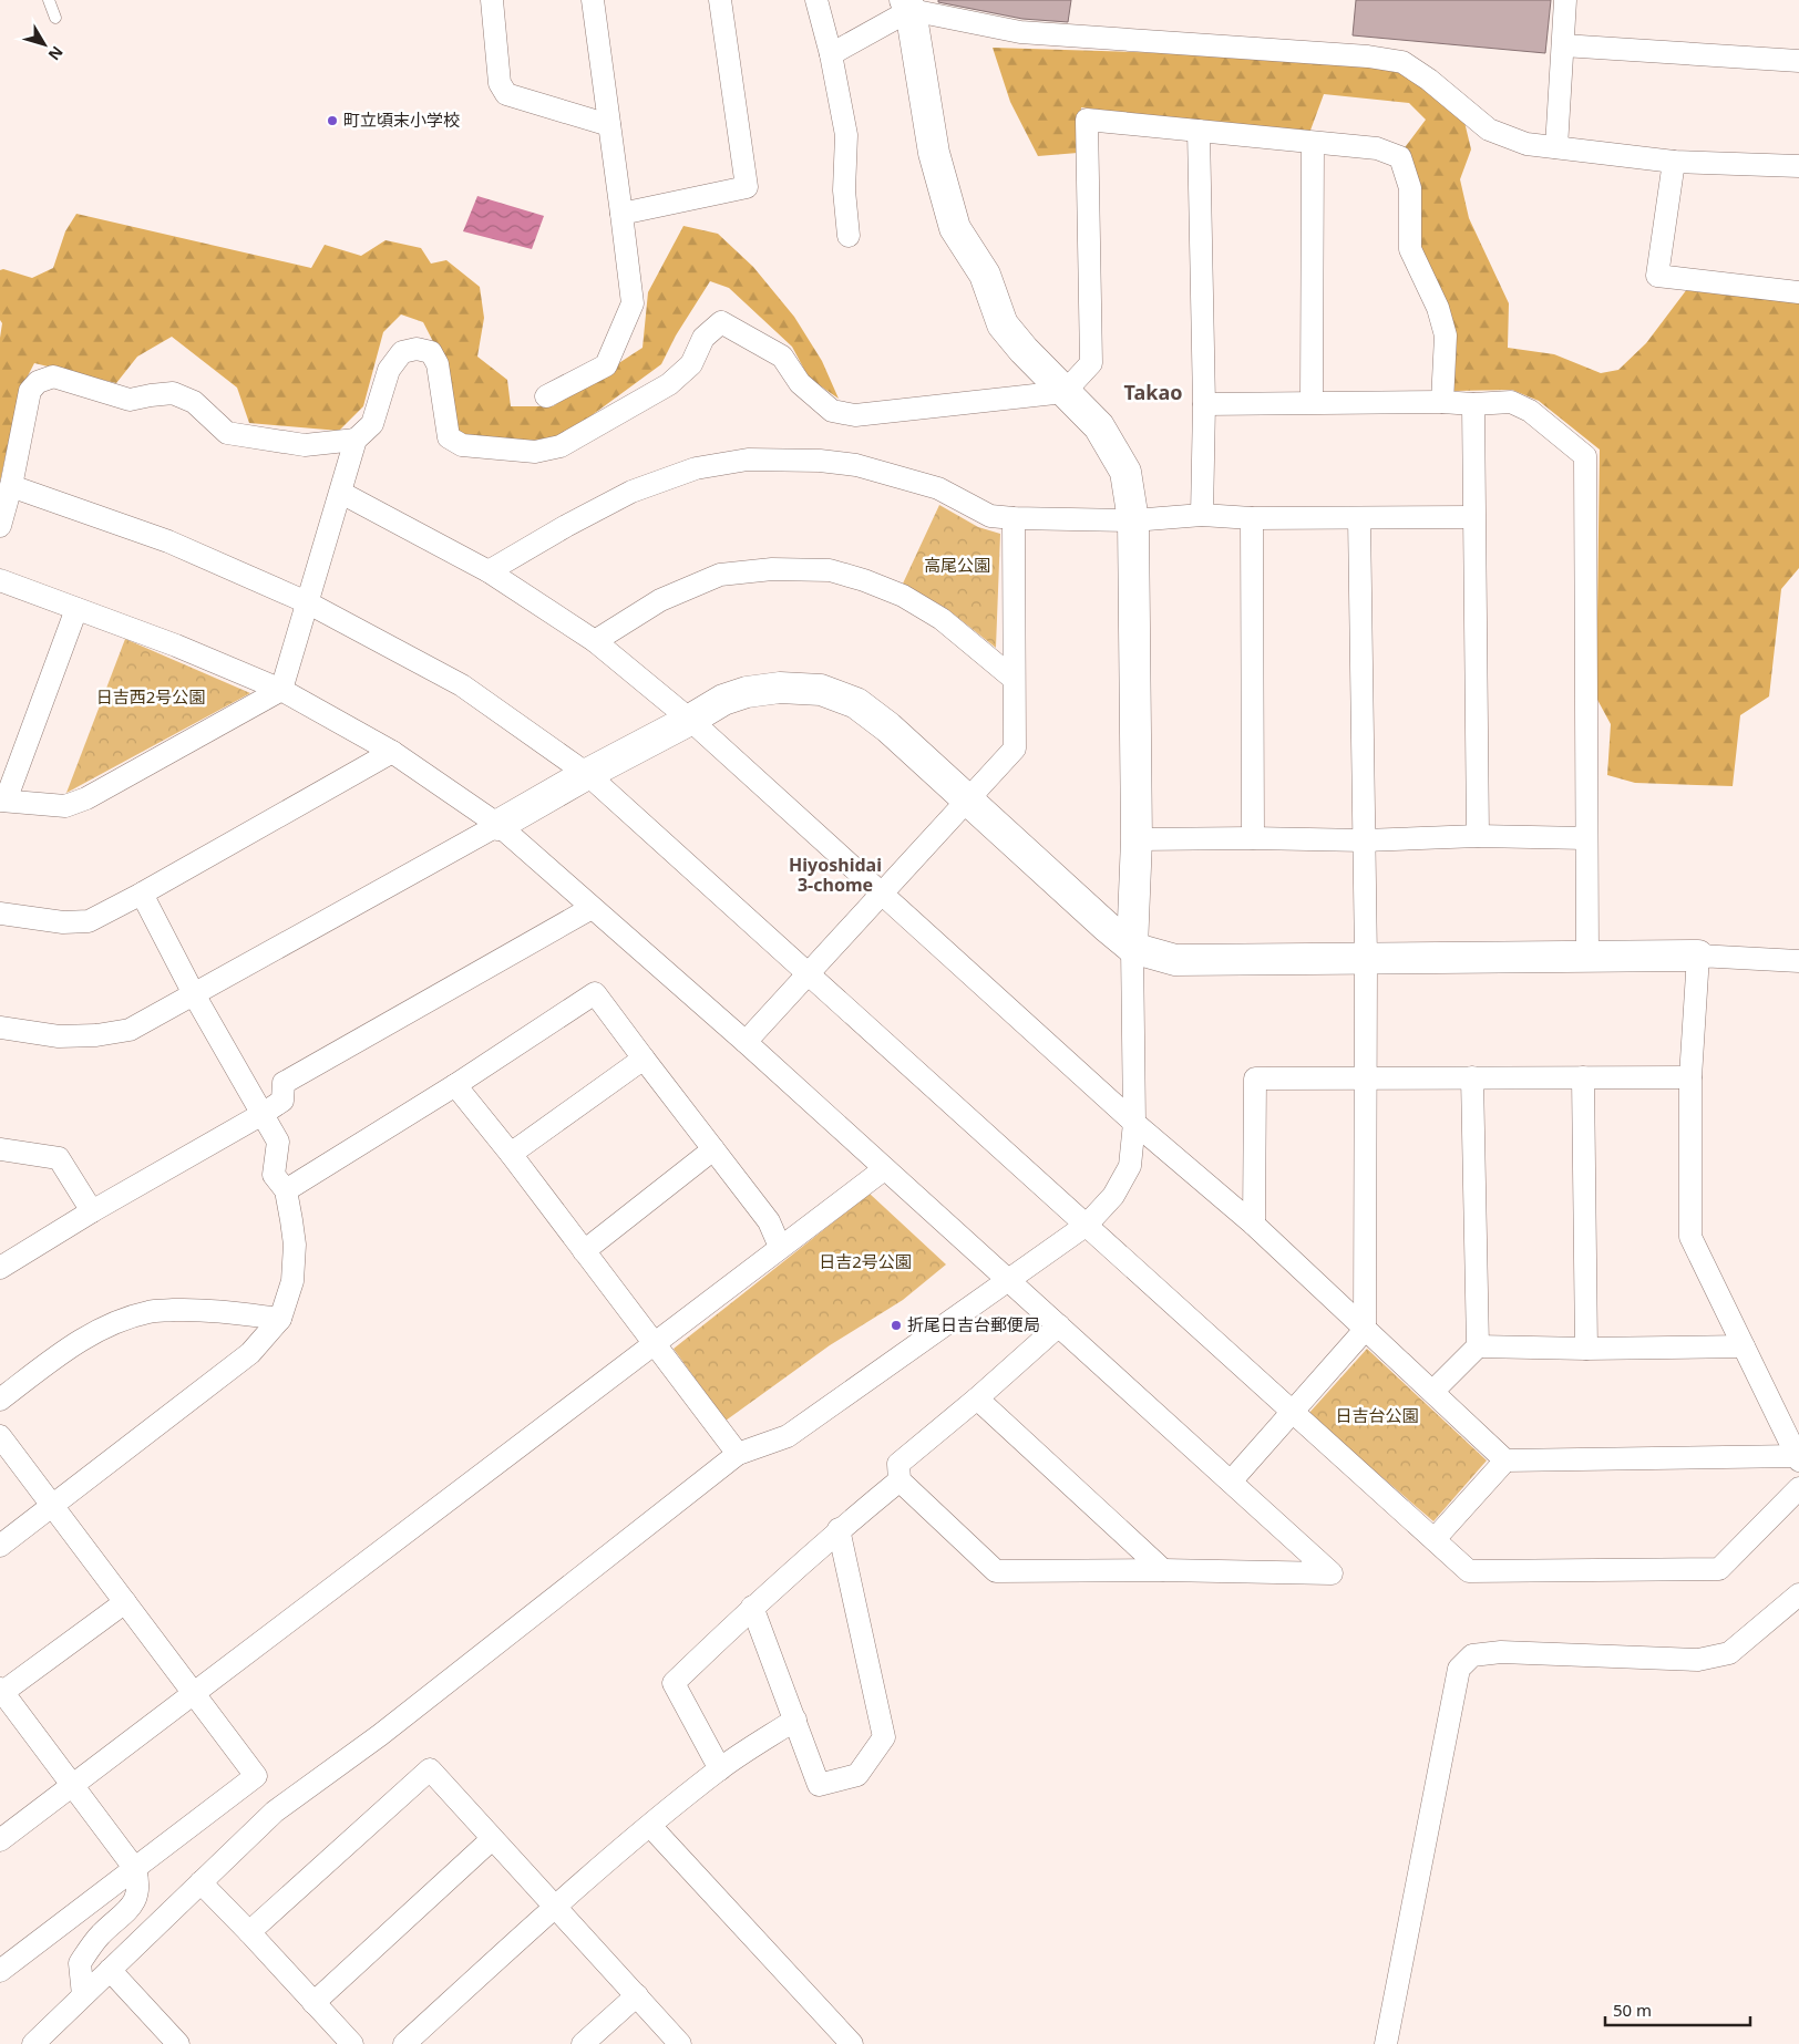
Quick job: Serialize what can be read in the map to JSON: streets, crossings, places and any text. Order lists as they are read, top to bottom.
{
  "districts": ["Takao", "Hiyoshidai 3-chome"],
  "parks": [
    "高尾公園",
    "日吉西2号公園",
    "日吉2号公園",
    "日吉台公園"
  ],
  "places": ["町立頃末小学校", "折尾日吉台郵便局"],
  "scale_bar": "50 m",
  "north": "bottom right"
}
